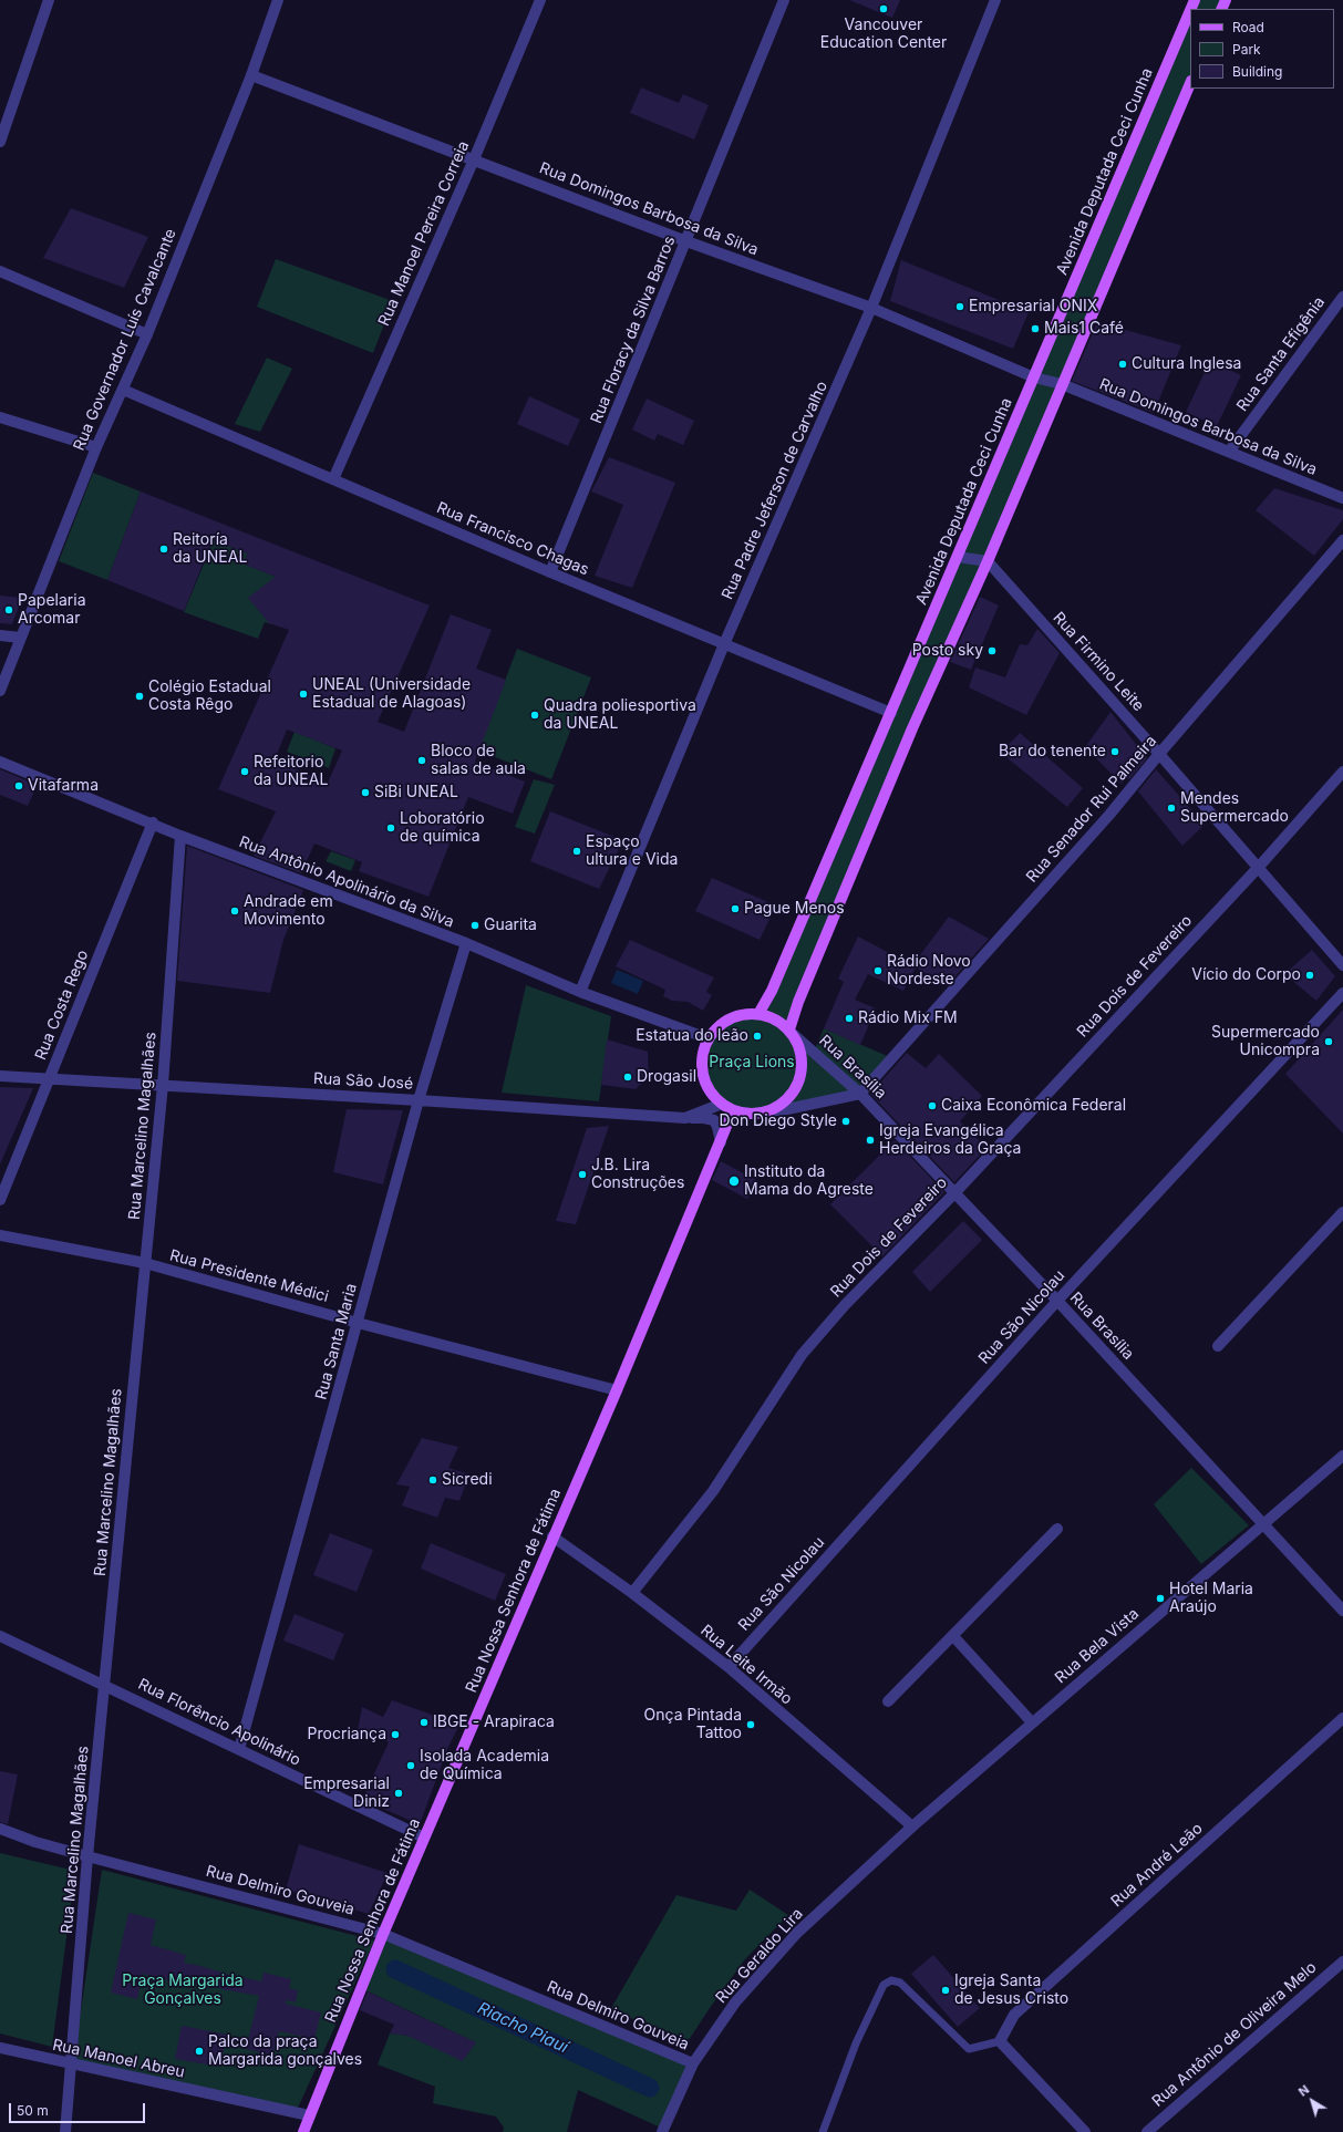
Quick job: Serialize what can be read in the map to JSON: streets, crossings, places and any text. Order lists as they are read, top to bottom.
{
  "streets": {
    "main road": ["Avenida Deputada Ceci Cunha", "Rua Nossa Senhora de Fátima"],
    "street": [
      "Rua Domingos Barbosa da Silva",
      "Rua Manoel Pereira Correia",
      "Rua Floracy da Silva Barros",
      "Rua Governador Luís Cavalcante",
      "Rua Santa Efigênia",
      "Rua Padre Jeferson de Carvalho",
      "Rua Francisco Chagas",
      "Rua Firmino Leite",
      "Rua Senador Rui Palmeira",
      "Rua Antônio Apolinário da Silva",
      "Rua Dois de Fevereiro",
      "Rua Costa Rego",
      "Rua Brasília",
      "Rua São José",
      "Rua Marcelino Magalhães",
      "Rua Presidente Médici",
      "Rua São Nicolau",
      "Rua Santa Maria",
      "Rua Bela Vista",
      "Rua Leite Irmão",
      "Rua Florêncio Apolinário",
      "Rua André Leão",
      "Rua Delmiro Gouveia",
      "Rua Geraldo Lira",
      "Rua Antônio de Oliveira Melo",
      "Rua Manoel Abreu"
    ]
  },
  "crossings": [
    ["Avenida Deputada Ceci Cunha", "Rua Domingos Barbosa da Silva"],
    ["Avenida Deputada Ceci Cunha", "Rua Francisco Chagas"],
    ["Avenida Deputada Ceci Cunha", "Rua Antônio Apolinário da Silva"],
    ["Avenida Deputada Ceci Cunha", "Rua Brasília"],
    ["Avenida Deputada Ceci Cunha", "Rua São José"],
    ["Avenida Deputada Ceci Cunha", "Rua Nossa Senhora de Fátima"],
    ["Rua Domingos Barbosa da Silva", "Rua Manoel Pereira Correia"],
    ["Rua Domingos Barbosa da Silva", "Rua Floracy da Silva Barros"],
    ["Rua Domingos Barbosa da Silva", "Rua Governador Luís Cavalcante"],
    ["Rua Domingos Barbosa da Silva", "Rua Santa Efigênia"],
    ["Rua Domingos Barbosa da Silva", "Rua Padre Jeferson de Carvalho"],
    ["Rua Manoel Pereira Correia", "Rua Francisco Chagas"],
    ["Rua Floracy da Silva Barros", "Rua Francisco Chagas"],
    ["Rua Governador Luís Cavalcante", "Rua Francisco Chagas"],
    ["Rua Padre Jeferson de Carvalho", "Rua Francisco Chagas"],
    ["Rua Padre Jeferson de Carvalho", "Rua Antônio Apolinário da Silva"],
    ["Rua Firmino Leite", "Rua Senador Rui Palmeira"],
    ["Rua Firmino Leite", "Rua Dois de Fevereiro"],
    ["Rua Senador Rui Palmeira", "Rua Brasília"],
    ["Rua Antônio Apolinário da Silva", "Rua Costa Rego"],
    ["Rua Antônio Apolinário da Silva", "Rua Brasília"],
    ["Rua Antônio Apolinário da Silva", "Rua São José"],
    ["Rua Antônio Apolinário da Silva", "Rua Marcelino Magalhães"],
    ["Rua Antônio Apolinário da Silva", "Rua Santa Maria"],
    ["Rua Antônio Apolinário da Silva", "Rua Nossa Senhora de Fátima"],
    ["Rua Dois de Fevereiro", "Rua Brasília"],
    ["Rua Dois de Fevereiro", "Rua Leite Irmão"],
    ["Rua Costa Rego", "Rua São José"],
    ["Rua Brasília", "Rua São José"],
    ["Rua Brasília", "Rua São Nicolau"],
    ["Rua Brasília", "Rua Nossa Senhora de Fátima"],
    ["Rua Brasília", "Rua Bela Vista"],
    ["Rua São José", "Rua Marcelino Magalhães"],
    ["Rua São José", "Rua Santa Maria"],
    ["Rua São José", "Rua Nossa Senhora de Fátima"],
    ["Rua Marcelino Magalhães", "Rua Presidente Médici"],
    ["Rua Marcelino Magalhães", "Rua Florêncio Apolinário"],
    ["Rua Marcelino Magalhães", "Rua Delmiro Gouveia"],
    ["Rua Marcelino Magalhães", "Rua Manoel Abreu"],
    ["Rua Presidente Médici", "Rua Santa Maria"],
    ["Rua Presidente Médici", "Rua Nossa Senhora de Fátima"],
    ["Rua São Nicolau", "Rua Leite Irmão"],
    ["Rua Santa Maria", "Rua Florêncio Apolinário"],
    ["Rua Nossa Senhora de Fátima", "Rua Leite Irmão"],
    ["Rua Nossa Senhora de Fátima", "Rua Florêncio Apolinário"],
    ["Rua Nossa Senhora de Fátima", "Rua Delmiro Gouveia"],
    ["Rua Nossa Senhora de Fátima", "Rua Manoel Abreu"],
    ["Rua Bela Vista", "Rua Leite Irmão"],
    ["Rua Bela Vista", "Rua Geraldo Lira"],
    ["Rua Leite Irmão", "Rua Geraldo Lira"],
    ["Rua Delmiro Gouveia", "Rua Geraldo Lira"]
  ],
  "water": ["Riacho Piauí"],
  "parks": ["Praça Lions", "Praça Margarida Gonçalves"],
  "places": [
    "Vancouver Education Center",
    "Empresarial ONIX",
    "Mais1 Café",
    "Cultura Inglesa",
    "Reitoría da UNEAL",
    "Papelaria Arcomar",
    "Posto sky",
    "UNEAL (Universidade Estadual de Alagoas)",
    "Colégio Estadual Costa Rêgo",
    "Quadra poliesportiva da UNEAL",
    "Bar do tenente",
    "Bloco de salas de aula",
    "Refeitorio da UNEAL",
    "Vitafarma",
    "SiBi UNEAL",
    "Mendes Supermercado",
    "Loboratório de química",
    "Espaço ultura e Vida",
    "Pague Menos",
    "Andrade em Movimento",
    "Guarita",
    "Rádio Novo Nordeste",
    "Vício do Corpo",
    "Rádio Mix FM",
    "Estatua do leão",
    "Supermercado Unicompra",
    "Drogasil",
    "Caixa Econômica Federal",
    "Don Diego Style",
    "Igreja Evangélica Herdeiros da Graça",
    "J.B. Lira Construções",
    "Instituto da Mama do Agreste",
    "Sicredi",
    "Hotel Maria Araújo",
    "IBGE - Arapiraca",
    "Onça Pintada Tattoo",
    "Procriança",
    "Isolada Academia de Química",
    "Empresarial Diniz",
    "Igreja Santa de Jesus Cristo",
    "Palco da praça Margarida gonçalves"
  ],
  "legend": ["Road", "Park", "Building"],
  "scale_bar": "50 m",
  "north": "top left"
}
